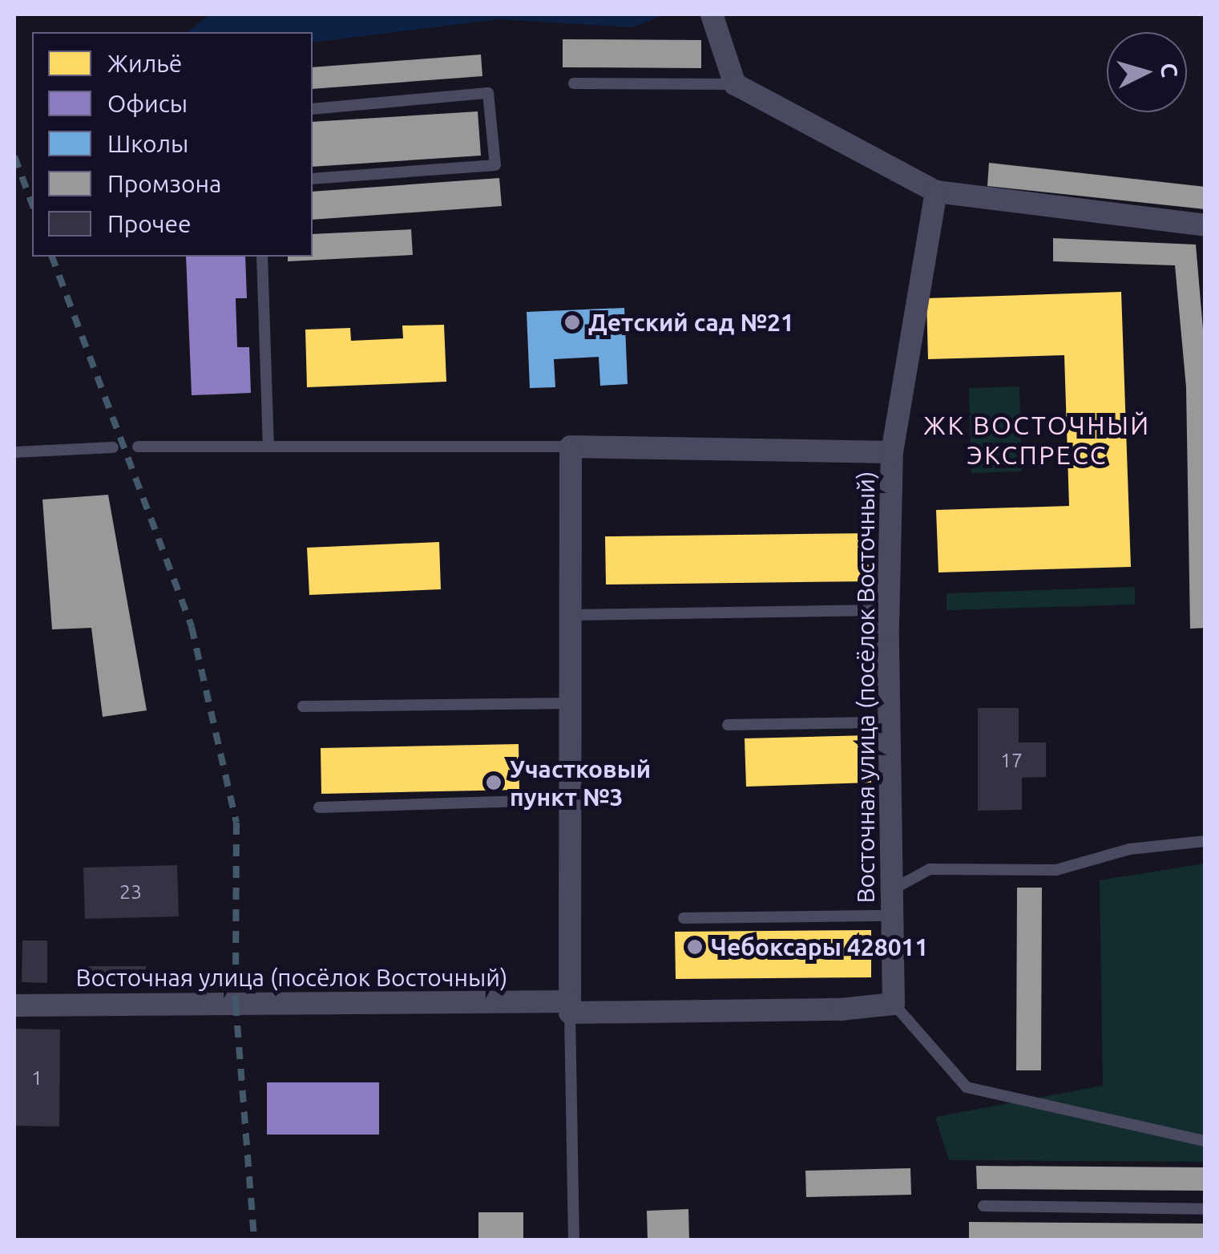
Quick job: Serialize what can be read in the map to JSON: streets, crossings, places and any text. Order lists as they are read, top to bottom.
{
  "streets": {
    "street": ["Восточная улица (посёлок Восточный)"]
  },
  "districts": ["ЖК ВОСТОЧНЫЙ ЭКСПРЕСС"],
  "places": ["Детский сад №21", "Участковый пункт №3", "Чебоксары 428011"],
  "house_numbers": ["17", "23", "1"],
  "legend": [
    "Жильё",
    "Офисы",
    "Школы",
    "Промзона",
    "Прочее"
  ],
  "north": "right"
}
